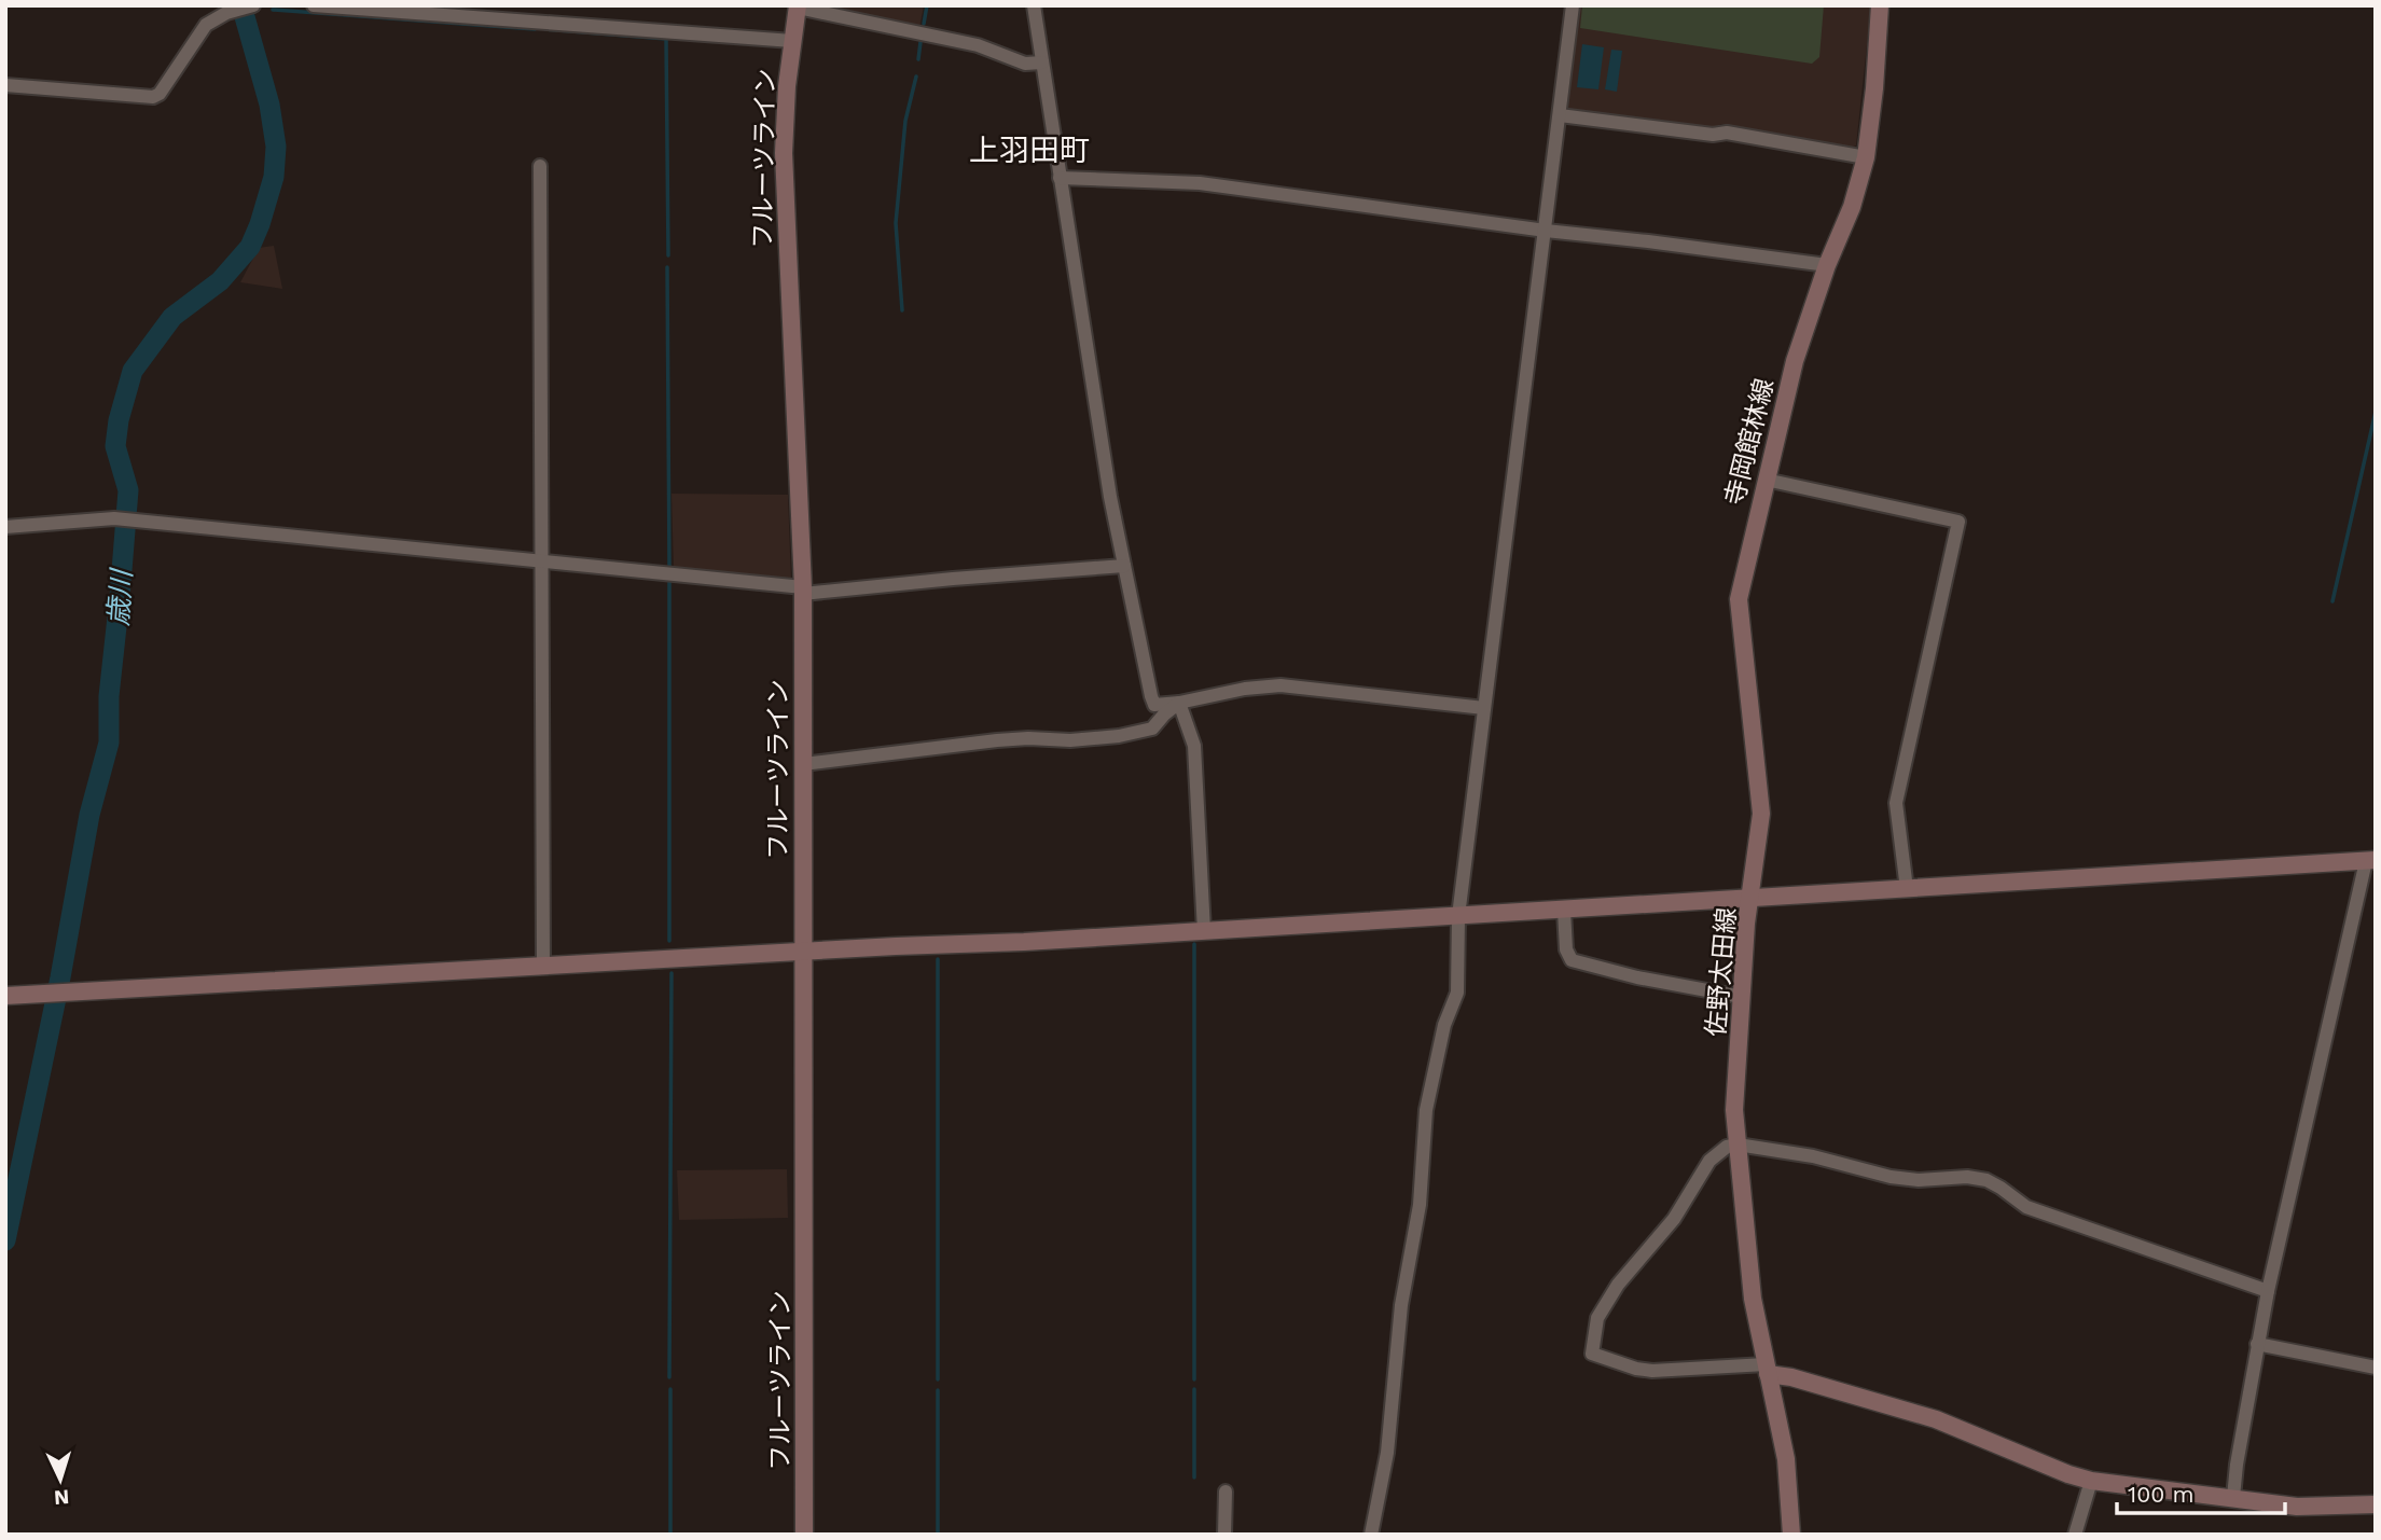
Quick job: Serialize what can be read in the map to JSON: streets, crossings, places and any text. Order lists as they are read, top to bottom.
{
  "streets": {
    "street": ["フルーツライン", "寺岡館林線", "佐野太田線"]
  },
  "crossings": [
    ["寺岡館林線", "佐野太田線"]
  ],
  "districts": ["上羽田町"],
  "water": ["歳川"],
  "scale_bar": "100 m",
  "north": "bottom"
}
